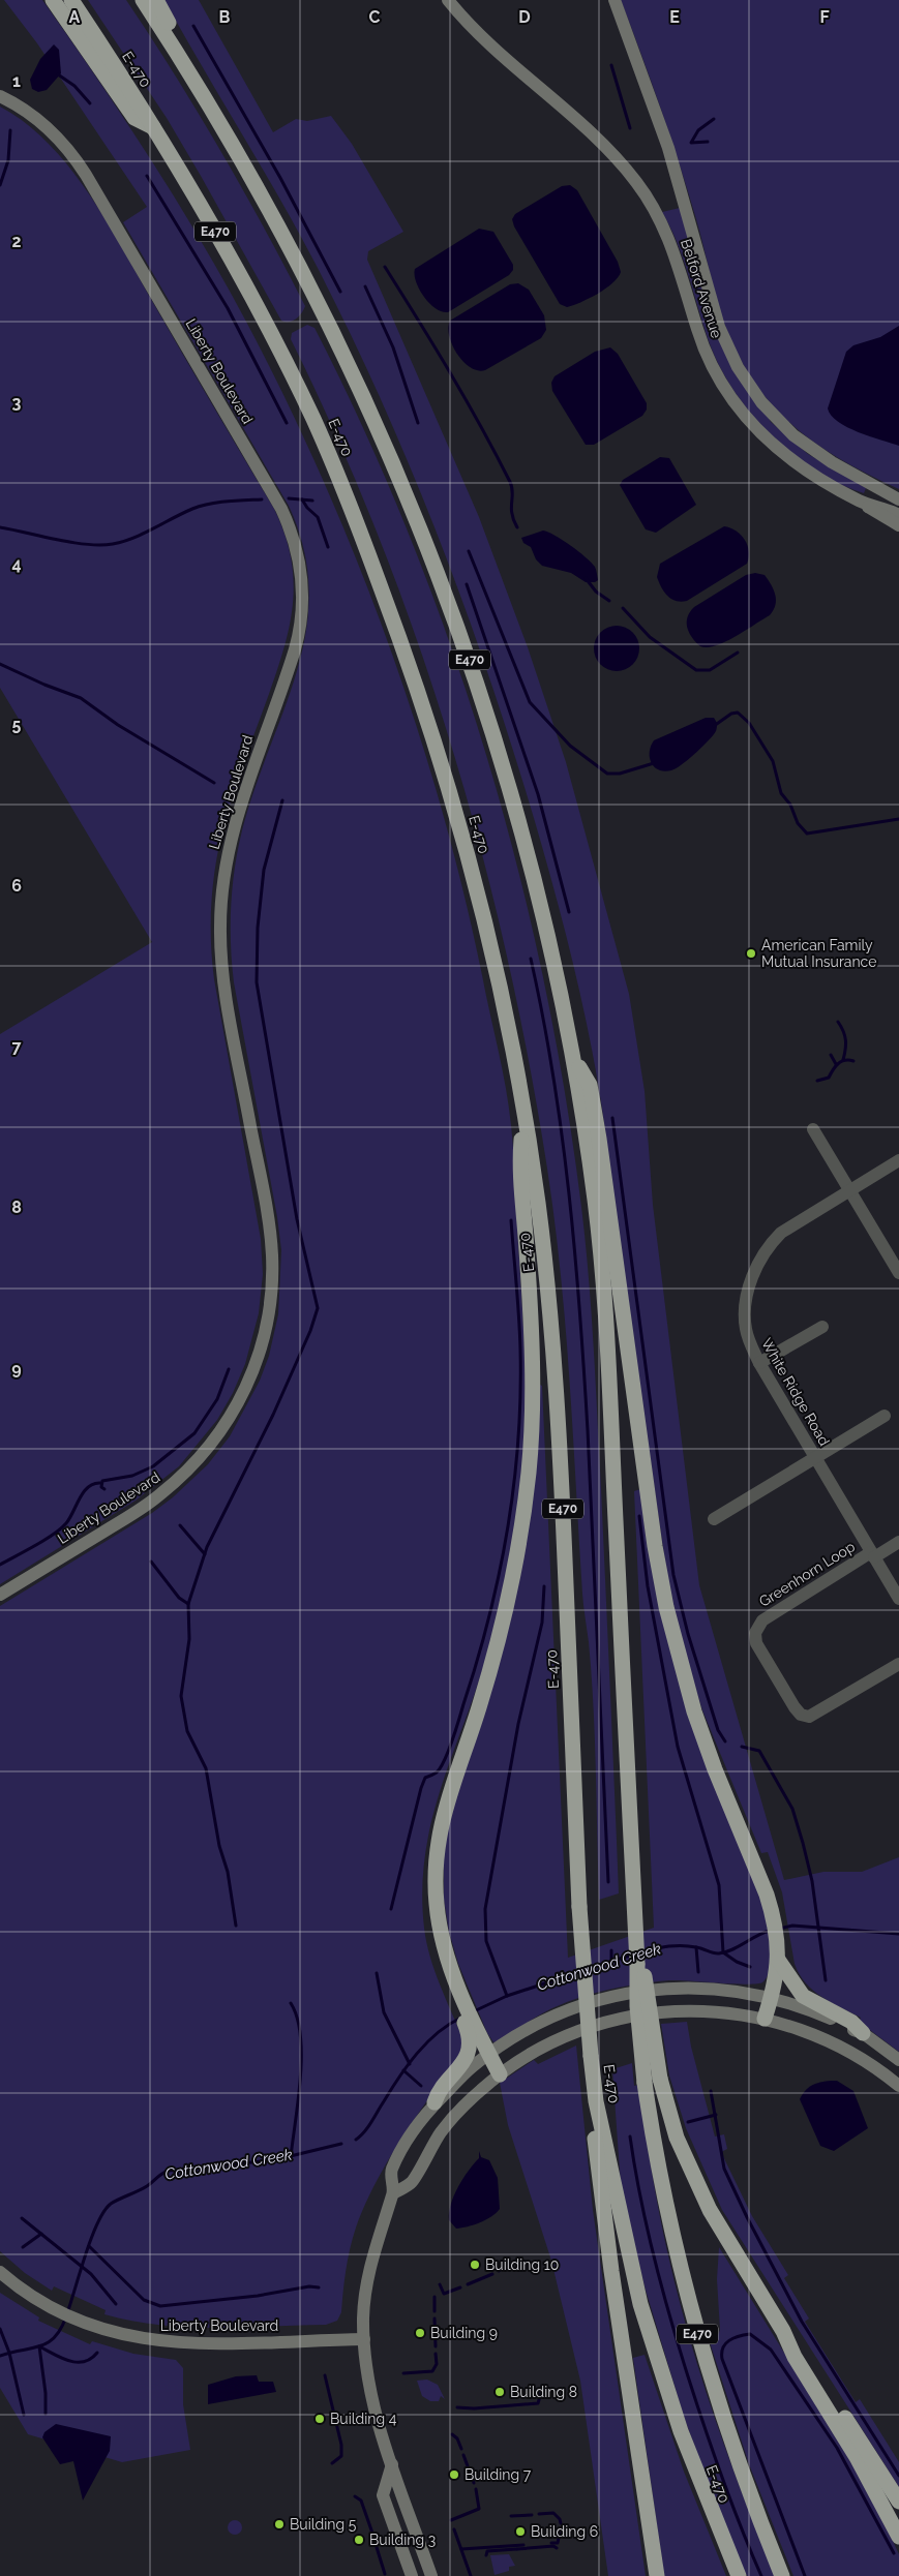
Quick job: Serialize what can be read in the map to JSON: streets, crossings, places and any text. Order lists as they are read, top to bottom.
{
  "streets": {
    "highway": ["E-470", "E470"],
    "main road": ["Belford Avenue", "Liberty Boulevard"],
    "street": ["White Ridge Road", "Greenhorn Loop"]
  },
  "crossings": [
    ["White Ridge Road", "Greenhorn Loop"]
  ],
  "water": ["Cottonwood Creek"],
  "places": [
    "American Family Mutual Insurance",
    "Building 10",
    "Building 9",
    "Building 8",
    "Building 4",
    "Building 7",
    "Building 5",
    "Building 6",
    "Building 3"
  ],
  "grid": {
    "columns": [
      "A",
      "B",
      "C",
      "D",
      "E",
      "F"
    ],
    "rows": [
      "1",
      "2",
      "3",
      "4",
      "5",
      "6",
      "7",
      "8",
      "9"
    ]
  }
}
